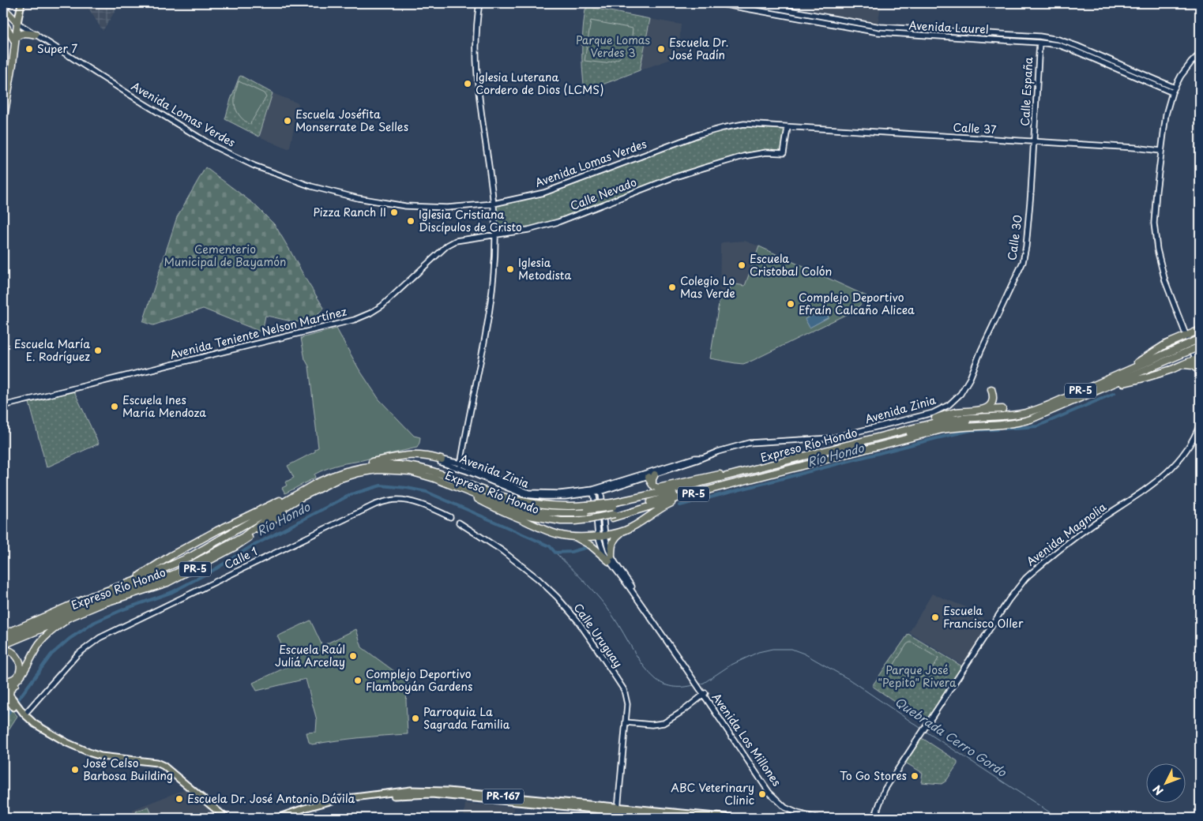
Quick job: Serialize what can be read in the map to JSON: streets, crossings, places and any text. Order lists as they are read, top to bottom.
{
  "streets": {
    "highway": ["Avenida Lomas Verdes", "PR-5", "Expreso Río Hondo"],
    "main road": ["PR-167"],
    "street": [
      "Avenida Laurel",
      "Calle España",
      "Calle 37",
      "Calle Nevado",
      "Calle 30",
      "Avenida Teniente Nelson Martínez",
      "Avenida Zinia",
      "Avenida Magnolia",
      "Calle 1",
      "Calle Uruguay",
      "Avenida Los Millones"
    ]
  },
  "crossings": [
    ["Avenida Laurel", "Calle España"],
    ["Calle España", "Calle 37"],
    ["Calle España", "Calle 30"],
    ["Avenida Lomas Verdes", "Calle 37"],
    ["Avenida Lomas Verdes", "Calle Nevado"],
    ["Calle 37", "Calle Nevado"],
    ["Calle 37", "Calle 30"],
    ["Calle Nevado", "Avenida Teniente Nelson Martínez"],
    ["Calle 30", "Avenida Zinia"],
    ["PR-5", "Expreso Río Hondo"],
    ["Avenida Zinia", "Avenida Los Millones"],
    ["Calle Uruguay", "PR-167"]
  ],
  "water": ["Río Hondo", "Quebrada Cerro Gordo"],
  "parks": ["Parque Lomas Verdes 3", "Cementerio Municipal de Bayamón", "Parque José \"Pepito\" Rivera"],
  "places": [
    "Super 7",
    "Escuela Dr. José Padín",
    "Iglesia Luterana Cordero de Dios (LCMS)",
    "Escuela Joséfita Monserrate De Selles",
    "Pizza Ranch II",
    "Iglesia Cristiana Discípulos de Cristo",
    "Escuela Cristobal Colón",
    "Iglesia Metodista",
    "Colegio Lo Mas Verde",
    "Complejo Deportivo Efraín Calcaño Alicea",
    "Escuela María E. Rodríguez",
    "Escuela Ines María Mendoza",
    "Escuela Francisco Oller",
    "Escuela Raúl Juliá Arcelay",
    "Complejo Deportivo Flamboyán Gardens",
    "Parroquia La Sagrada Familia",
    "José Celso Barbosa Building",
    "To Go Stores",
    "ABC Veterinary Clinic",
    "Escuela Dr. José Antonio Dávila"
  ],
  "north": "bottom left"
}
